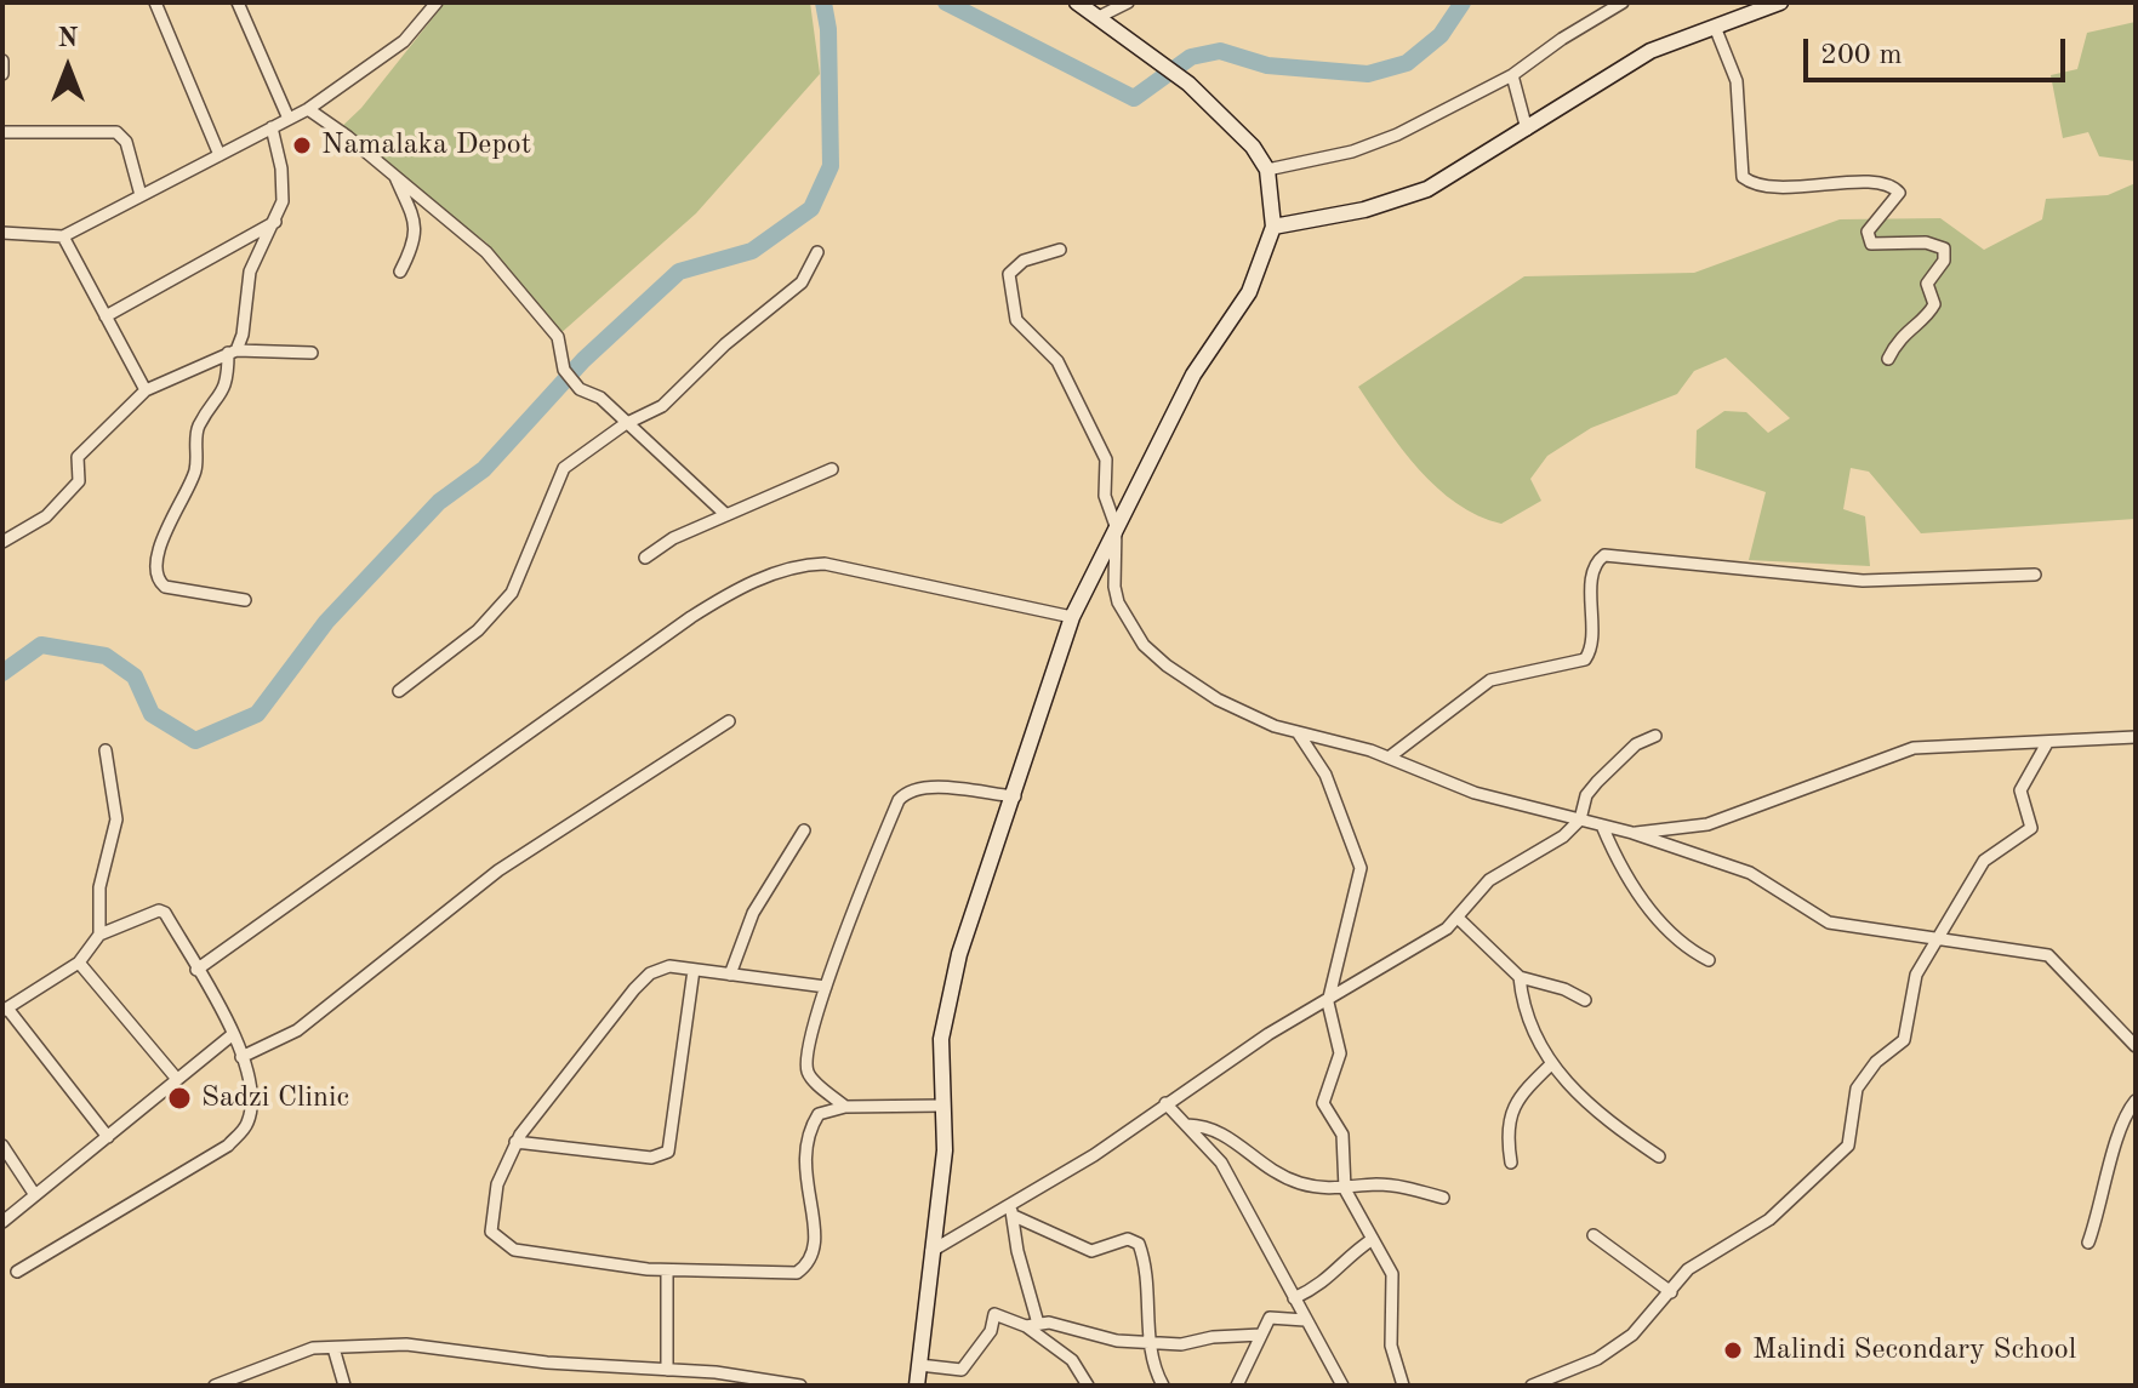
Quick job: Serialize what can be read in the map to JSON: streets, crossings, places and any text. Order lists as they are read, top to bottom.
{
  "places": ["Namalaka Depot", "Sadzi Clinic", "Malindi Secondary School"],
  "scale_bar": "200 m",
  "north": "top"
}
